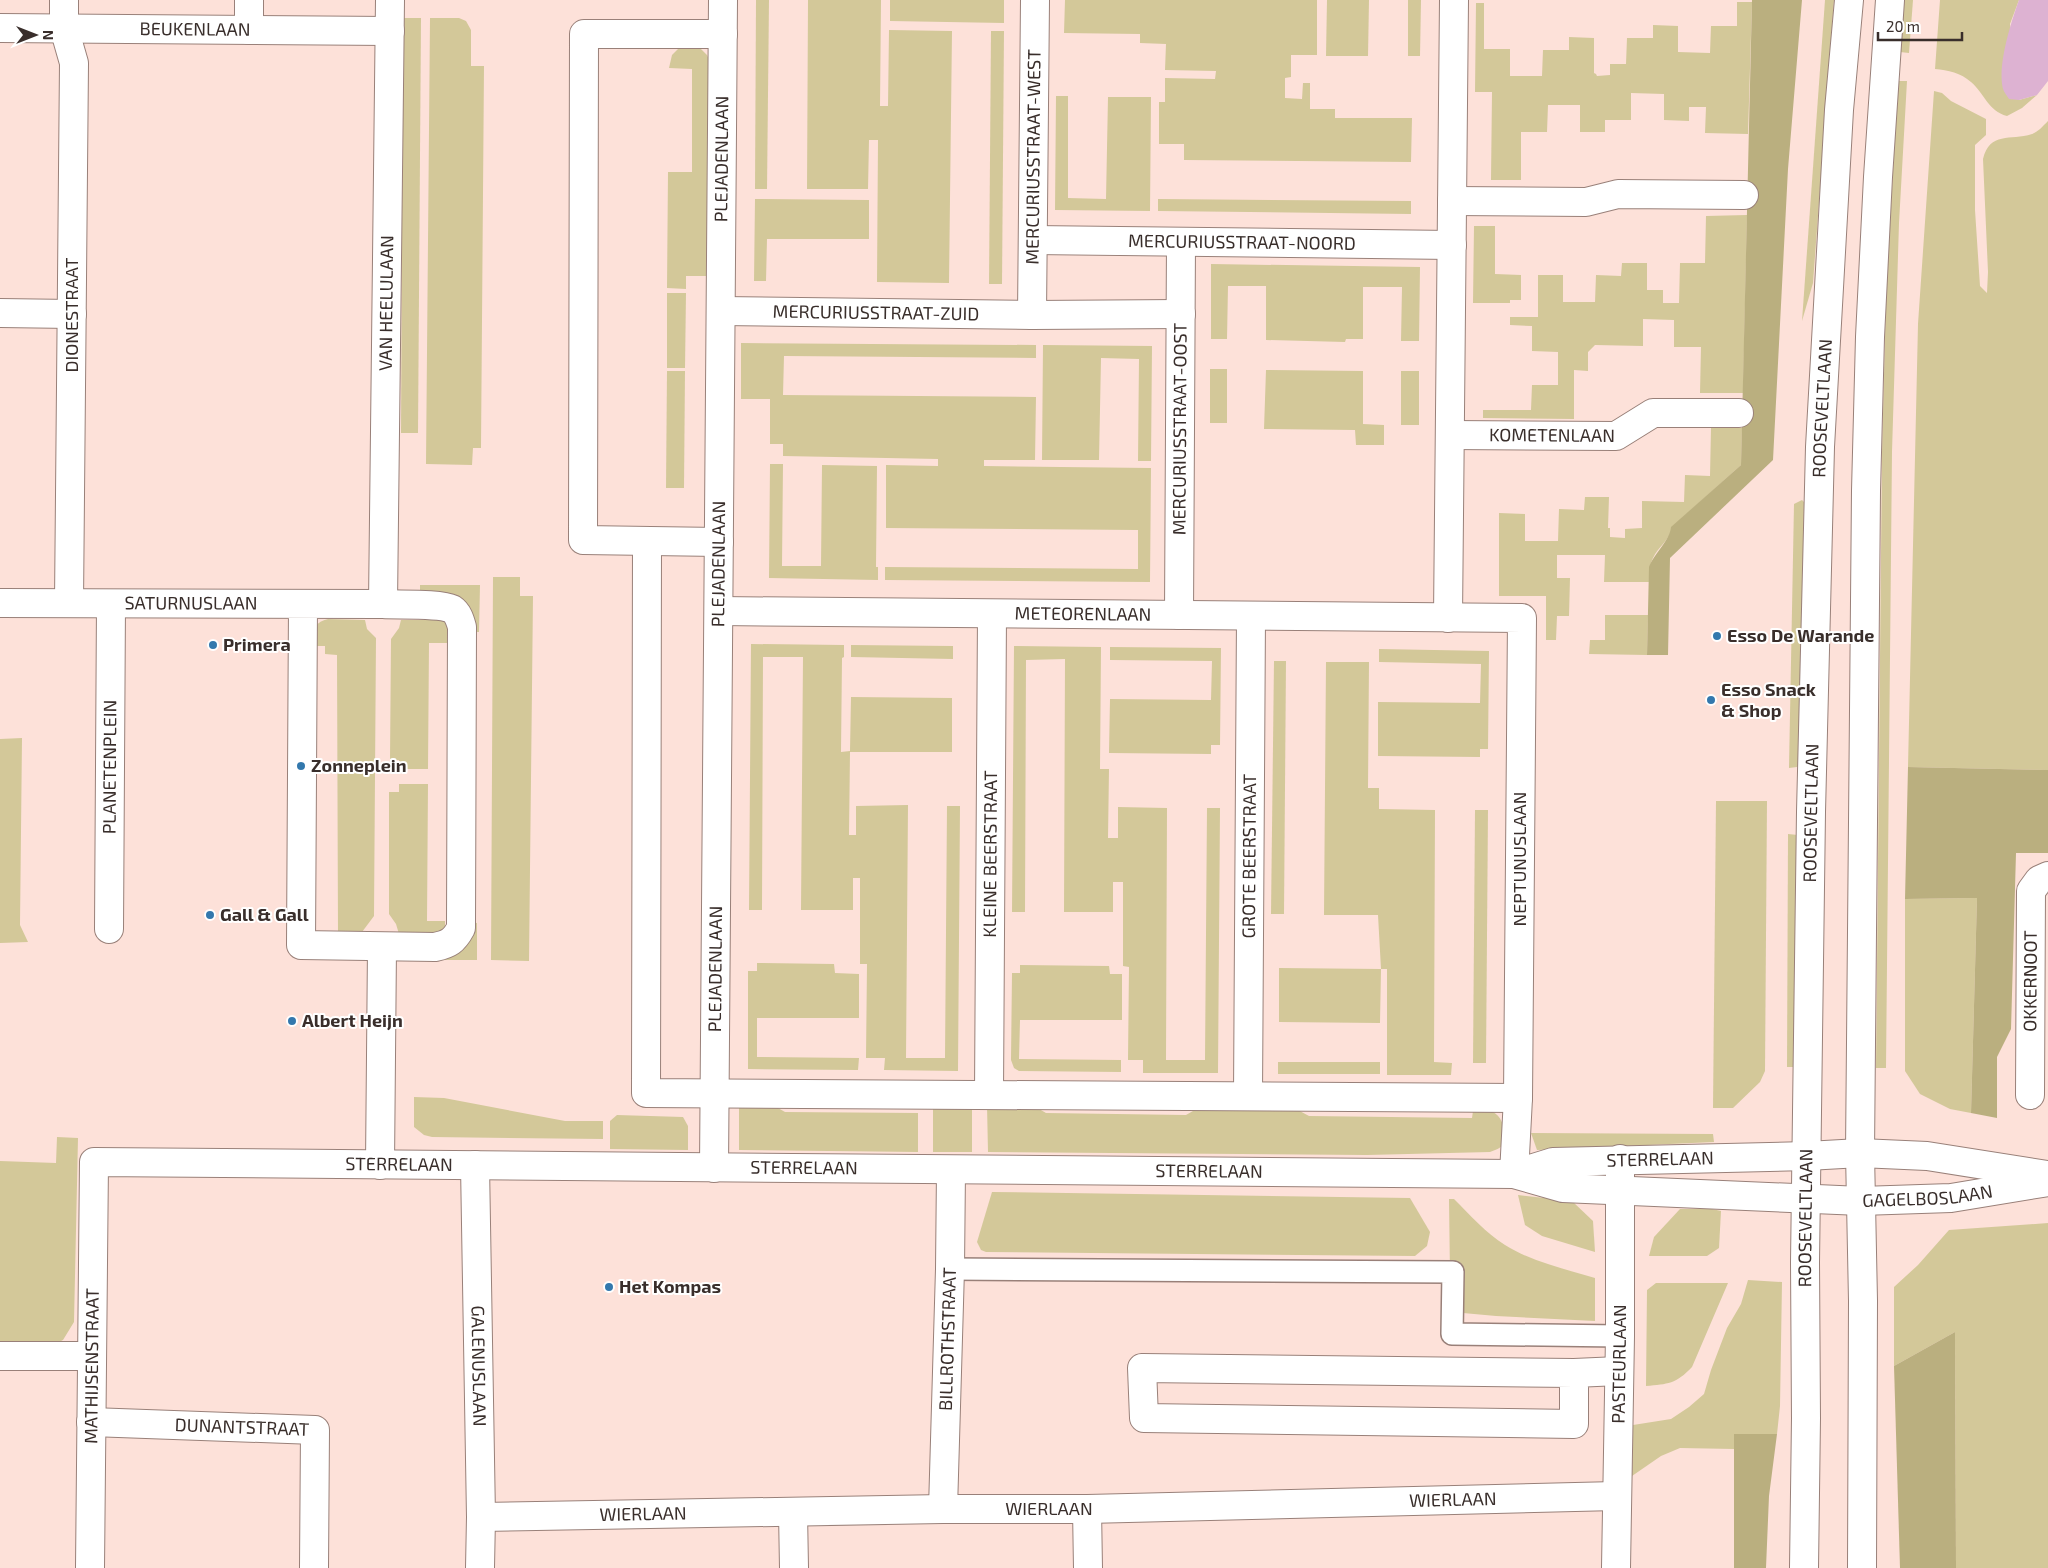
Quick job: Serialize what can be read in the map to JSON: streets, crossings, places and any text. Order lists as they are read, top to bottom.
{
  "streets": {
    "street": [
      "BEUKENLAAN",
      "MERCURIUSSTRAAT-WEST",
      "PLEJADENLAAN",
      "MERCURIUSSTRAAT-NOORD",
      "VAN HEELULAAN",
      "MERCURIUSSTRAAT-ZUID",
      "DIONESTRAAT",
      "ROOSEVELTLAAN",
      "MERCURIUSSTRAAT-OOST",
      "KOMETENLAAN",
      "SATURNUSLAAN",
      "METEORENLAAN",
      "PLANETENPLEIN",
      "KLEINE BEERSTRAAT",
      "GROTE BEERSTRAAT",
      "NEPTUNUSLAAN",
      "OKKERNOOT",
      "STERRELAAN",
      "GAGELBOSLAAN",
      "BILLROTHSTRAAT",
      "PASTEURLAAN",
      "MATHIJSENSTRAAT",
      "GALENUSLAAN",
      "DUNANTSTRAAT",
      "WIERLAAN"
    ]
  },
  "crossings": [
    ["BEUKENLAAN", "VAN HEELULAAN"],
    ["BEUKENLAAN", "DIONESTRAAT"],
    ["MERCURIUSSTRAAT-WEST", "MERCURIUSSTRAAT-NOORD"],
    ["MERCURIUSSTRAAT-WEST", "MERCURIUSSTRAAT-ZUID"],
    ["PLEJADENLAAN", "MERCURIUSSTRAAT-ZUID"],
    ["PLEJADENLAAN", "METEORENLAAN"],
    ["PLEJADENLAAN", "STERRELAAN"],
    ["MERCURIUSSTRAAT-NOORD", "MERCURIUSSTRAAT-OOST"],
    ["VAN HEELULAAN", "SATURNUSLAAN"],
    ["MERCURIUSSTRAAT-ZUID", "MERCURIUSSTRAAT-OOST"],
    ["DIONESTRAAT", "SATURNUSLAAN"],
    ["ROOSEVELTLAAN", "STERRELAAN"],
    ["ROOSEVELTLAAN", "GAGELBOSLAAN"],
    ["MERCURIUSSTRAAT-OOST", "METEORENLAAN"],
    ["SATURNUSLAAN", "PLANETENPLEIN"],
    ["METEORENLAAN", "KLEINE BEERSTRAAT"],
    ["METEORENLAAN", "GROTE BEERSTRAAT"],
    ["METEORENLAAN", "NEPTUNUSLAAN"],
    ["NEPTUNUSLAAN", "STERRELAAN"],
    ["STERRELAAN", "GAGELBOSLAAN"],
    ["STERRELAAN", "BILLROTHSTRAAT"],
    ["STERRELAAN", "PASTEURLAAN"],
    ["STERRELAAN", "MATHIJSENSTRAAT"],
    ["STERRELAAN", "GALENUSLAAN"],
    ["BILLROTHSTRAAT", "WIERLAAN"],
    ["PASTEURLAAN", "WIERLAAN"],
    ["MATHIJSENSTRAAT", "DUNANTSTRAAT"],
    ["GALENUSLAAN", "WIERLAAN"]
  ],
  "places": [
    "Esso De Warande",
    "Primera",
    "Esso Snack & Shop",
    "Zonneplein",
    "Gall & Gall",
    "Albert Heijn",
    "Het Kompas"
  ],
  "scale_bar": "20 m",
  "north": "right"
}
